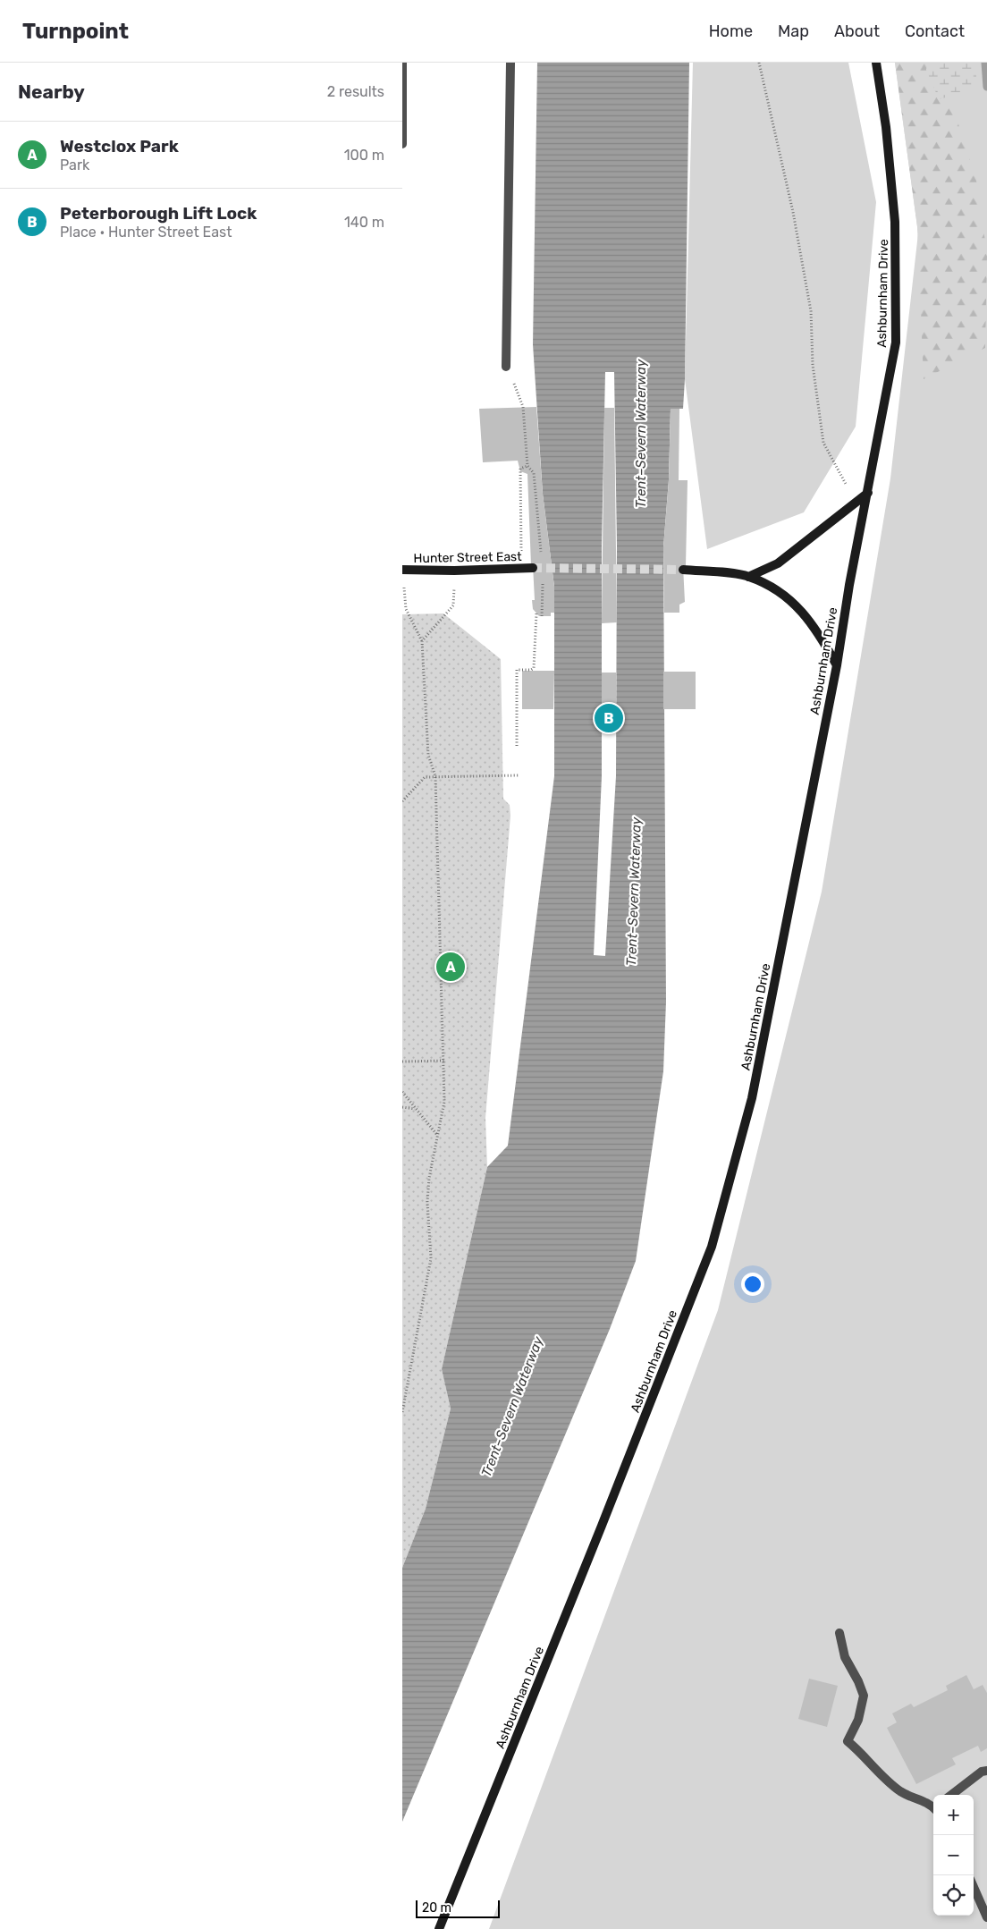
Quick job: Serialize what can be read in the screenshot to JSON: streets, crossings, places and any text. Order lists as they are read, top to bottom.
{
  "streets": {
    "street": ["Ashburnham Drive", "Hunter Street East"]
  },
  "water": ["Trent–Severn Waterway"],
  "scale_bar": "20 m",
  "page": {
    "header": "Turnpoint",
    "nav": [
      "Home",
      "Map",
      "About",
      "Contact"
    ],
    "heading": ["Nearby", "2 results"],
    "list": [
      {
        "mark": "A",
        "name": "Westclox Park",
        "note": "Park",
        "value": "100 m"
      },
      {
        "mark": "B",
        "name": "Peterborough Lift Lock",
        "note": "Place · Hunter Street East",
        "value": "140 m"
      }
    ],
    "pins": ["B", "A"],
    "map_buttons": ["+", "−"],
    "scale": "20 m"
  }
}
